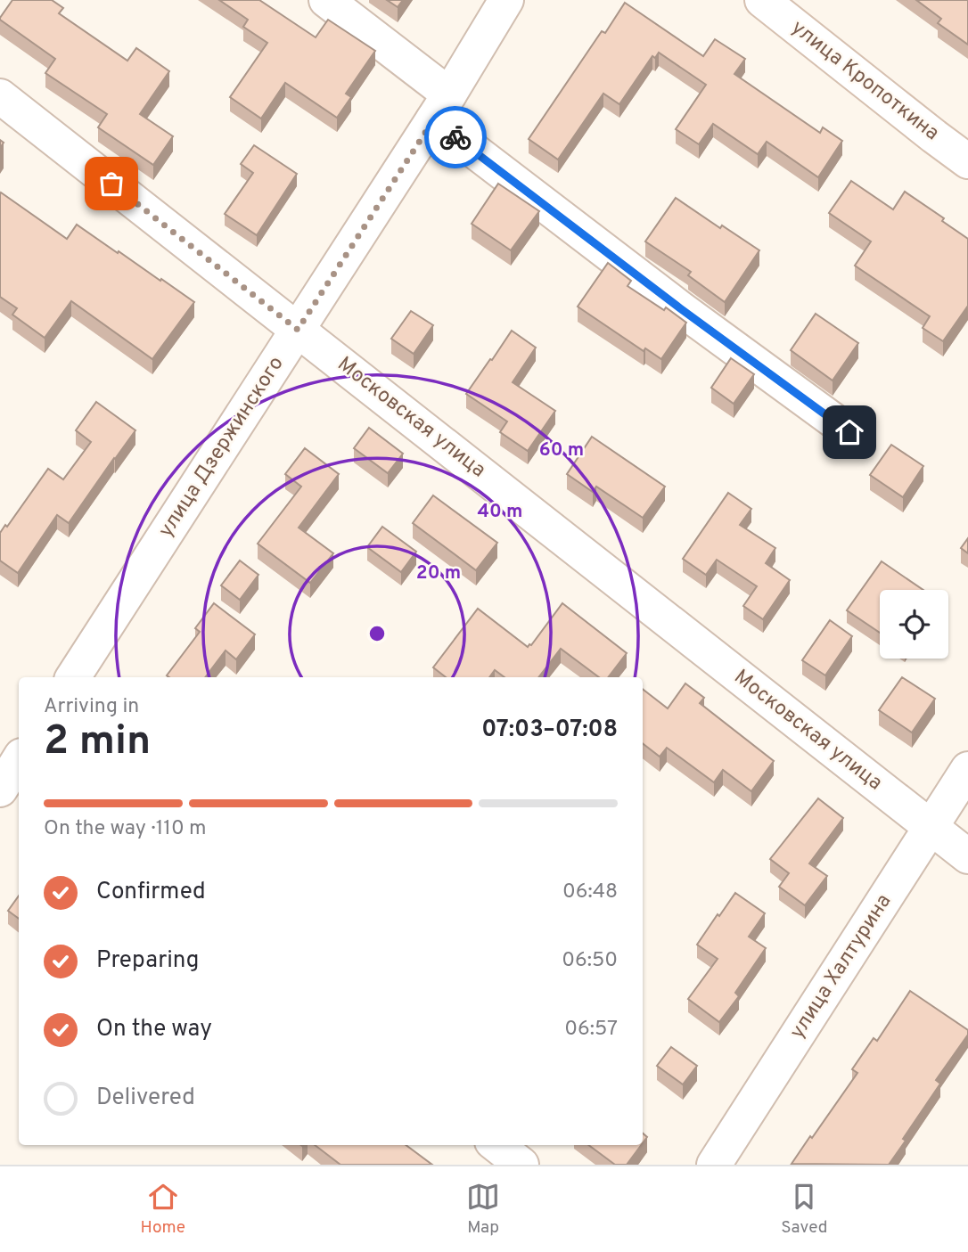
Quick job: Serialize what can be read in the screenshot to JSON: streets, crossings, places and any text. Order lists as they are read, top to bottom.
{
  "streets": {
    "street": [
      "улица Кропоткина",
      "Московская улица",
      "улица Дзержинского",
      "улица Халтурина"
    ]
  },
  "crossings": [
    ["Московская улица", "улица Дзержинского"],
    ["Московская улица", "улица Халтурина"]
  ],
  "page": {
    "heading": ["2 min", "Arriving in", "07:03–07:08"],
    "bar": "On the way · 110 m",
    "list": [
      ["Confirmed", "06:48"],
      ["Preparing", "06:50"],
      ["On the way", "06:57"],
      "Delivered"
    ],
    "tabs": ["Home", "Map", "Saved"]
  },
  "rings": ["60 m", "40 m", "20 m"]
}
